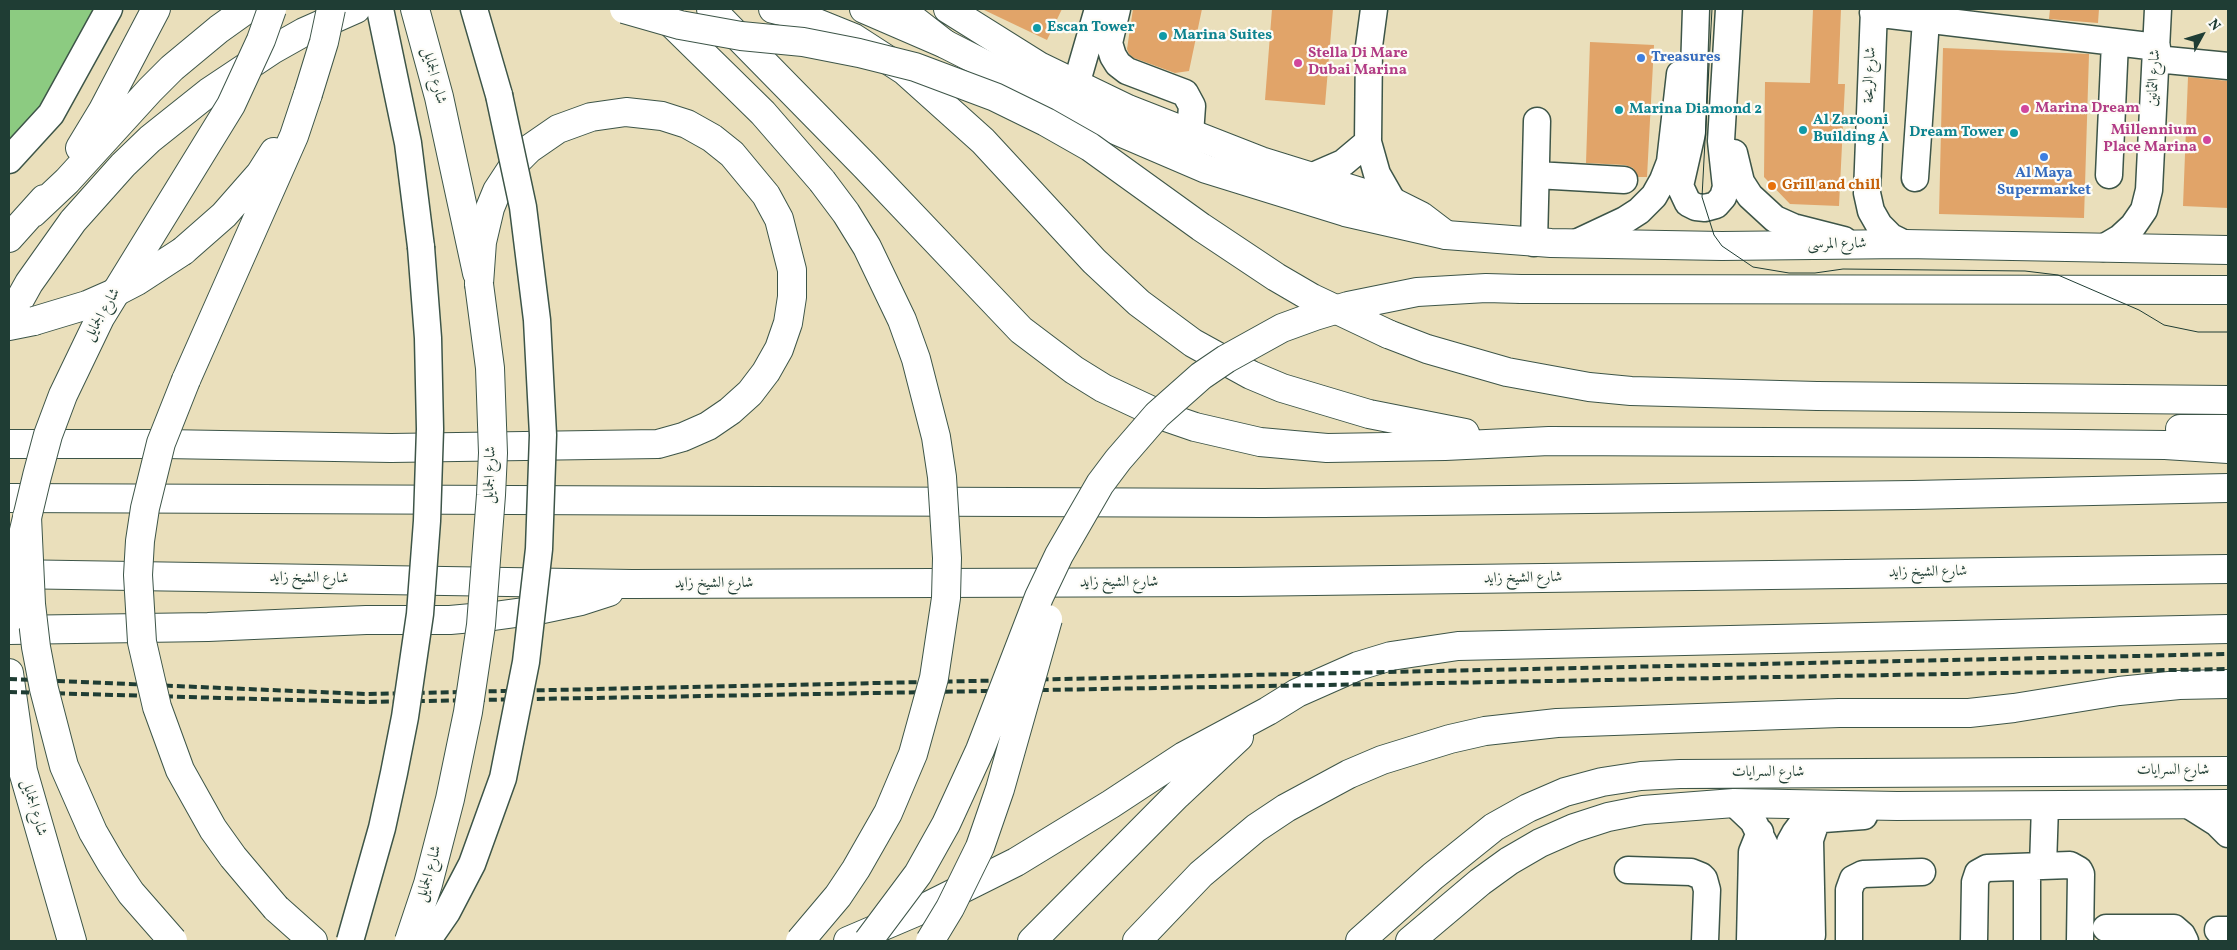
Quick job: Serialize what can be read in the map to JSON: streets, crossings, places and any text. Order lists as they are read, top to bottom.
{
  "streets": {
    "main road": [
      "شارع الجمايل",
      "شارع المرسى",
      "شارع الشيخ زايد",
      "شارع السرايات"
    ],
    "street": ["شارع الريحة", "شارع الثمانين"]
  },
  "crossings": [
    ["شارع الريحة", "شارع المرسى"],
    ["شارع الثمانين", "شارع المرسى"]
  ],
  "places": [
    "Escan Tower",
    "Marina Suites",
    "Treasures",
    "Stella Di Mare Dubai Marina",
    "Marina Dream",
    "Marina Diamond 2",
    "Al Zarooni Building A",
    "Dream Tower",
    "Millennium Place Marina",
    "Al Maya Supermarket",
    "Grill and chill"
  ],
  "north": "top right"
}
